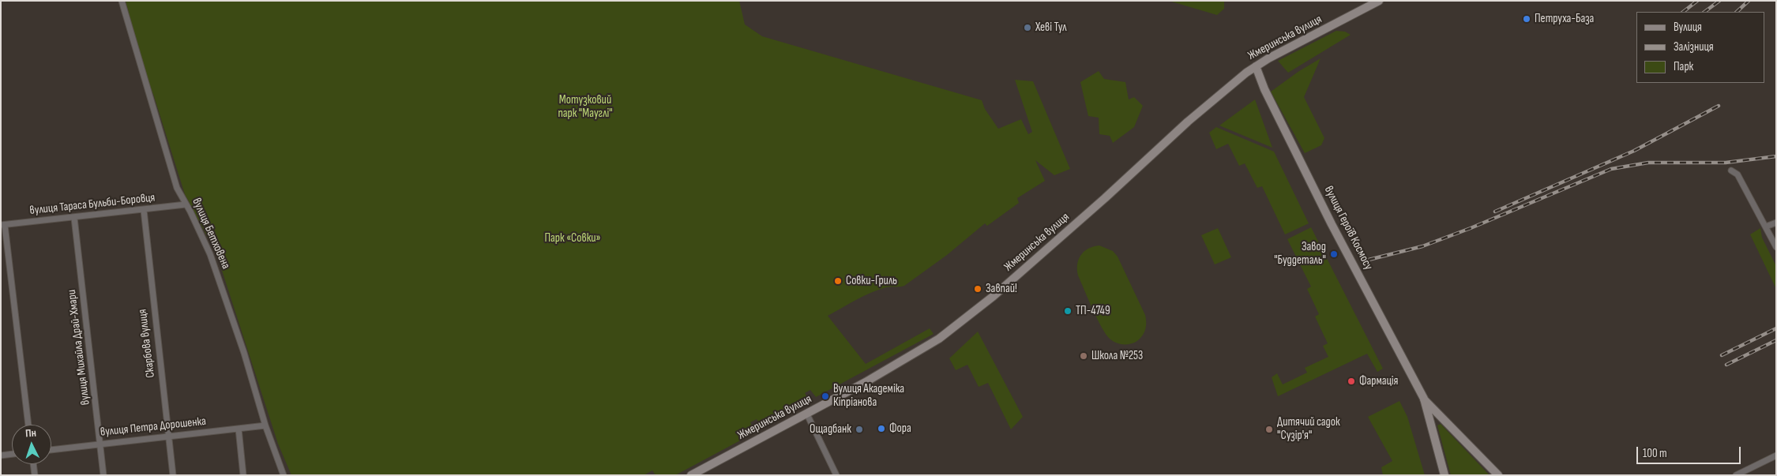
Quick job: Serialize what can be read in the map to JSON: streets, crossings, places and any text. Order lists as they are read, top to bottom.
{
  "streets": {
    "main road": ["Жмеринська вулиця", "вулиця Героїв Космосу"],
    "street": [
      "вулиця Тараса Бульби-Боровця",
      "вулиця Бетховена",
      "Скарбова вулиця",
      "вулиця Михайла Драй-Хмари",
      "вулиця Петра Дорошенка"
    ]
  },
  "crossings": [
    ["Жмеринська вулиця", "вулиця Героїв Космосу"],
    ["вулиця Тараса Бульби-Боровця", "вулиця Бетховена"],
    ["вулиця Тараса Бульби-Боровця", "Скарбова вулиця"],
    ["вулиця Тараса Бульби-Боровця", "вулиця Михайла Драй-Хмари"],
    ["вулиця Бетховена", "вулиця Петра Дорошенка"],
    ["Скарбова вулиця", "вулиця Петра Дорошенка"],
    ["вулиця Михайла Драй-Хмари", "вулиця Петра Дорошенка"]
  ],
  "parks": ["Мотузковий парк \"Мауглі\"", "Парк «Совки»"],
  "places": [
    "Петруха-База",
    "Хеві Тул",
    "Завод \"Буддеталь\"",
    "Совки-Гриль",
    "Завпай!",
    "ТП-4749",
    "Школа №253",
    "Фармація",
    "Вулиця Академіка Кіпріанова",
    "Фора",
    "Ощадбанк",
    "Дитячий садок \"Сузір'я\""
  ],
  "legend": ["Вулиця", "Залізниця", "Парк"],
  "scale_bar": "100 m",
  "north": "top"
}
